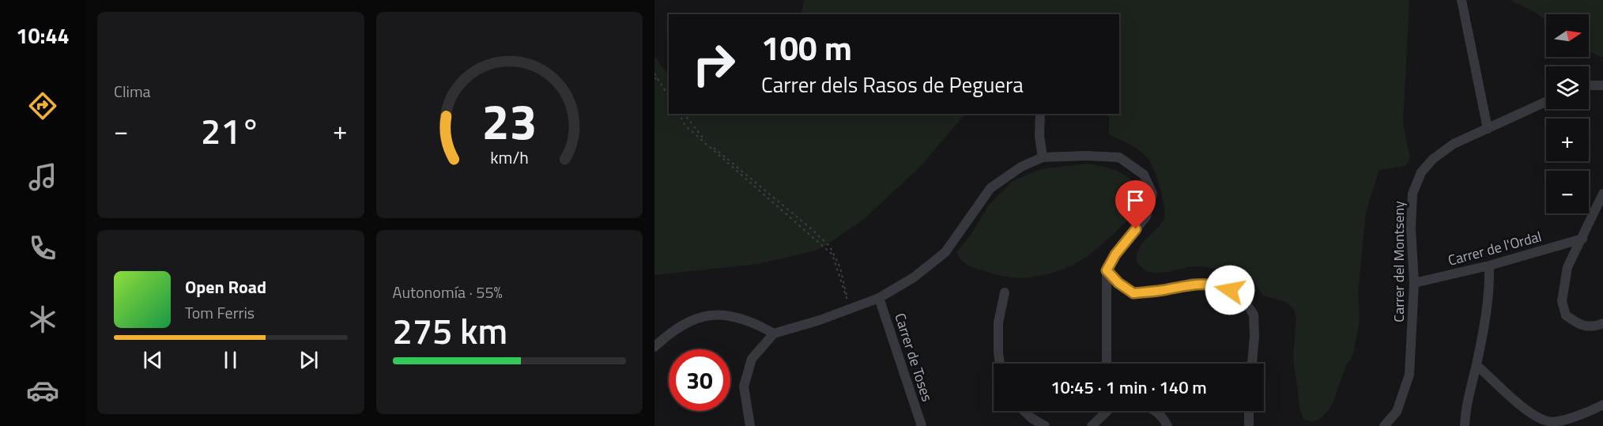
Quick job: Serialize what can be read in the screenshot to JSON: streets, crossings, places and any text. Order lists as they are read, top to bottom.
{
  "streets": {
    "street": ["Carrer de l'Ordal", "Carrer del Montseny", "Carrer de Toses"]
  },
  "crossings": [
    ["Carrer de l'Ordal", "Carrer del Montseny"]
  ],
  "north": "right",
  "page": {
    "tabs": "10:44",
    "tile": [
      "Clima",
      ["Autonomía · 55%", "275 km"]
    ],
    "map_buttons": ["+", "−"],
    "turn": ["100 m", "Carrer dels Rasos de Peguera"],
    "heat": ["−", "21°", "+"],
    "song": ["Open Road", "Tom Ferris"],
    "limit": "30",
    "trip": "10:45 · 1 min · 140 m",
    "gauge": ["23", "km/h"]
  }
}
